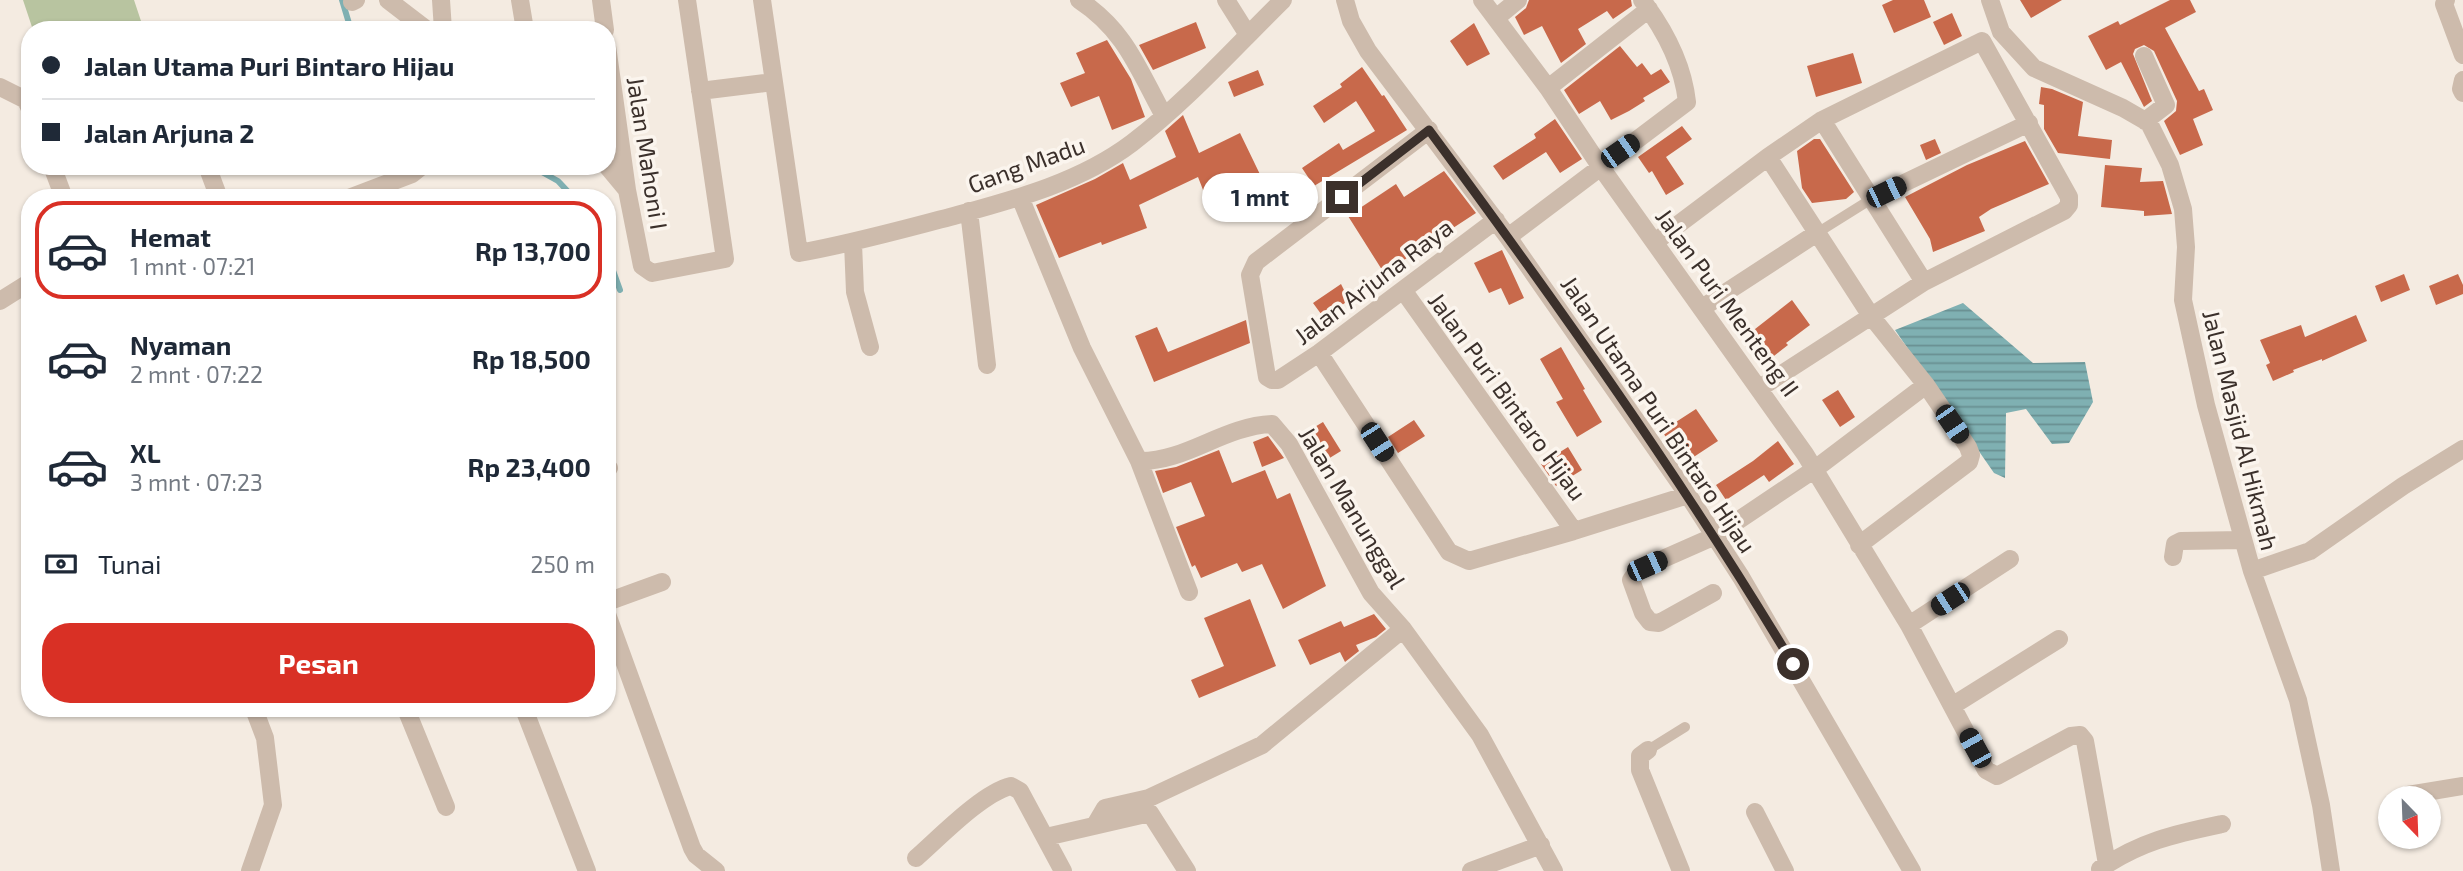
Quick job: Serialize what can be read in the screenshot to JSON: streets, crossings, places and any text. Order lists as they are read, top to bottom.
{
  "streets": {
    "street": [
      "Jalan Mahoni I",
      "Gang Madu",
      "Jalan Arjuna Raya",
      "Jalan Puri Menteng II",
      "Jalan Puri Bintaro Hijau",
      "Jalan Utama Puri Bintaro Hijau",
      "Jalan Masjid Al Hikmah",
      "Jalan Manunggal"
    ]
  },
  "crossings": [
    ["Jalan Arjuna Raya", "Jalan Puri Bintaro Hijau"],
    ["Jalan Arjuna Raya", "Jalan Utama Puri Bintaro Hijau"],
    ["Jalan Puri Bintaro Hijau", "Jalan Utama Puri Bintaro Hijau"]
  ],
  "north": "bottom right",
  "page": {
    "banner": ["Jalan Utama Puri Bintaro Hijau", "Jalan Arjuna 2"],
    "bubble": "1 mnt",
    "list": [
      {
        "name": "Hemat",
        "note": "1 mnt · 07:21",
        "value": "Rp 13,700"
      },
      {
        "name": "Nyaman",
        "note": "2 mnt · 07:22",
        "value": "Rp 18,500"
      },
      {
        "name": "XL",
        "note": "3 mnt · 07:23",
        "value": "Rp 23,400"
      }
    ],
    "pay": ["Tunai", "250 m"],
    "buttons": "Pesan"
  }
}
